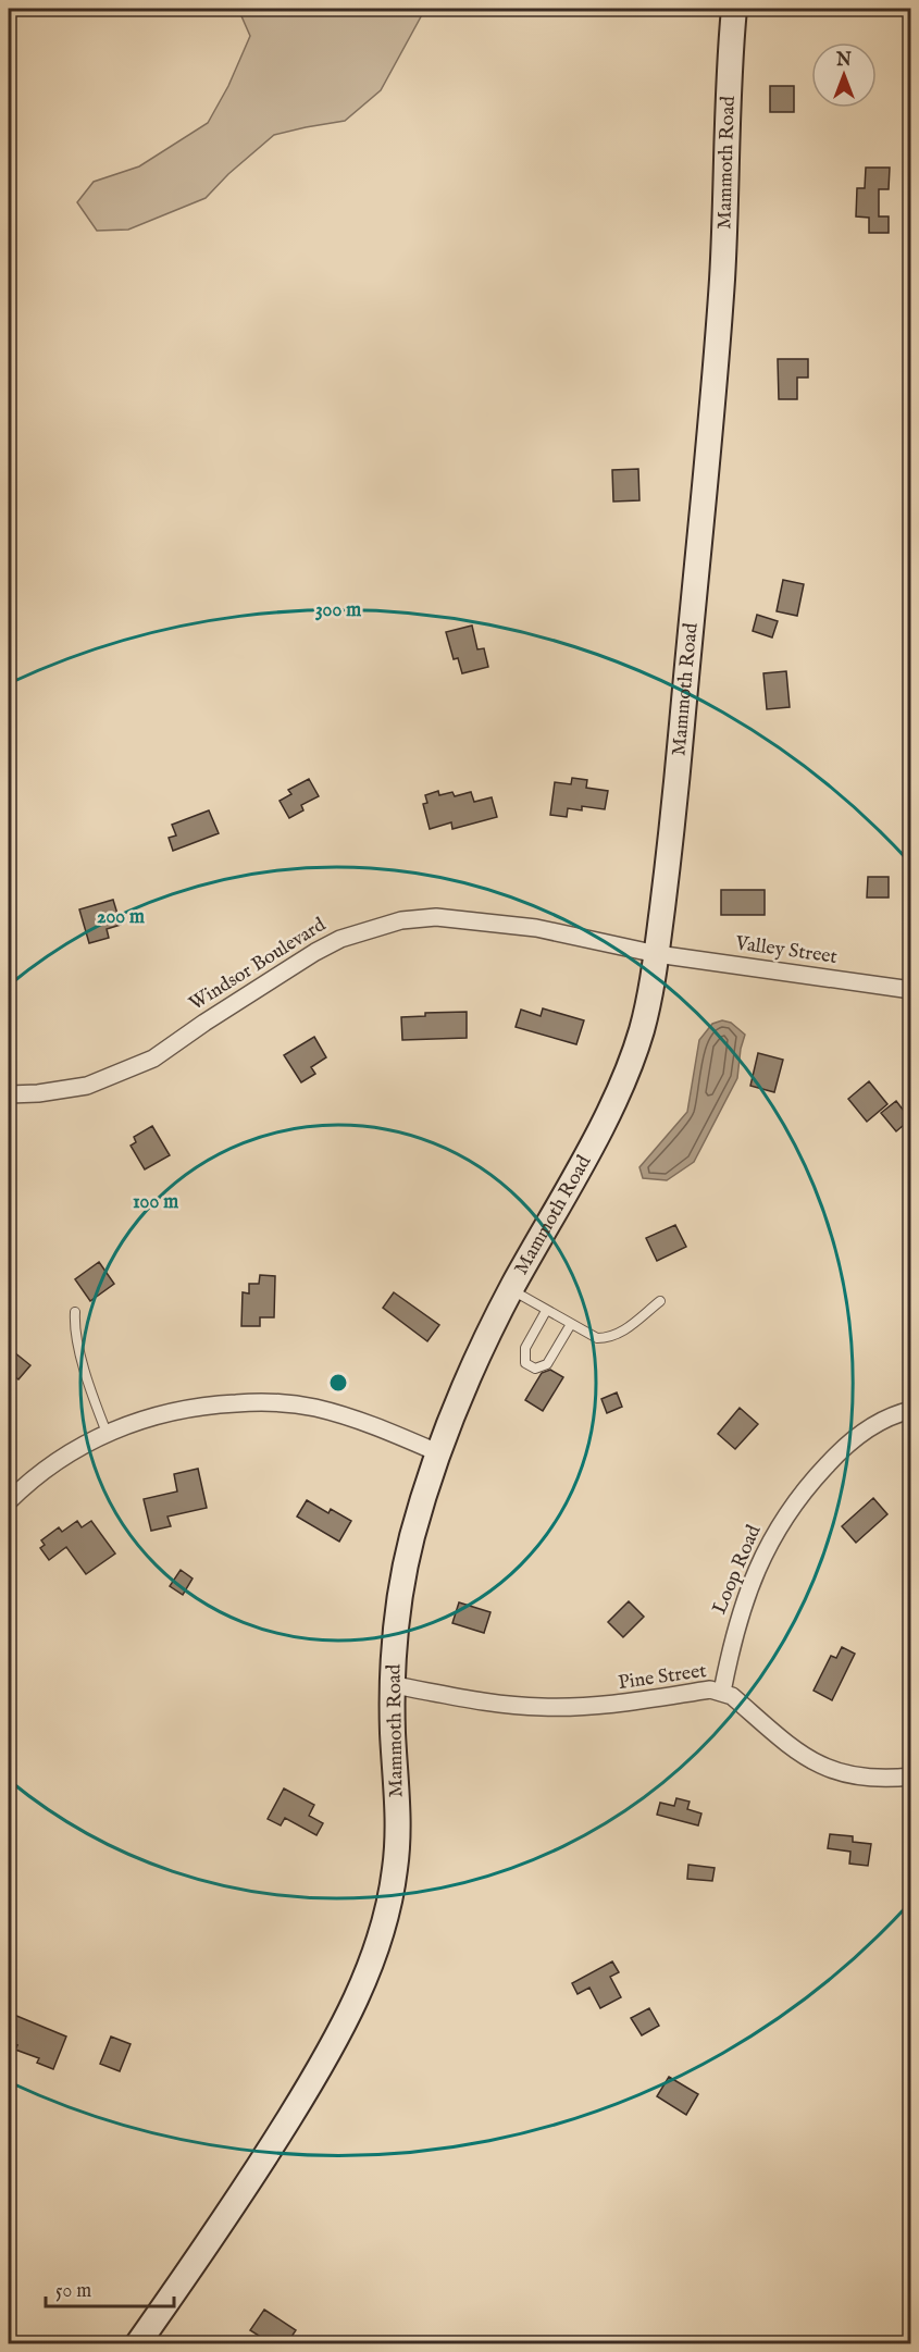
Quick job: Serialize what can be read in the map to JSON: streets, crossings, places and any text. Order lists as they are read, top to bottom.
{
  "streets": {
    "main road": ["Mammoth Road"],
    "street": [
      "Valley Street",
      "Windsor Boulevard",
      "Loop Road",
      "Pine Street"
    ]
  },
  "crossings": [
    ["Mammoth Road", "Valley Street"],
    ["Mammoth Road", "Windsor Boulevard"],
    ["Mammoth Road", "Pine Street"],
    ["Valley Street", "Windsor Boulevard"],
    ["Loop Road", "Pine Street"]
  ],
  "scale_bar": "50 m",
  "north": "top",
  "rings": ["300 m", "200 m", "100 m"]
}
